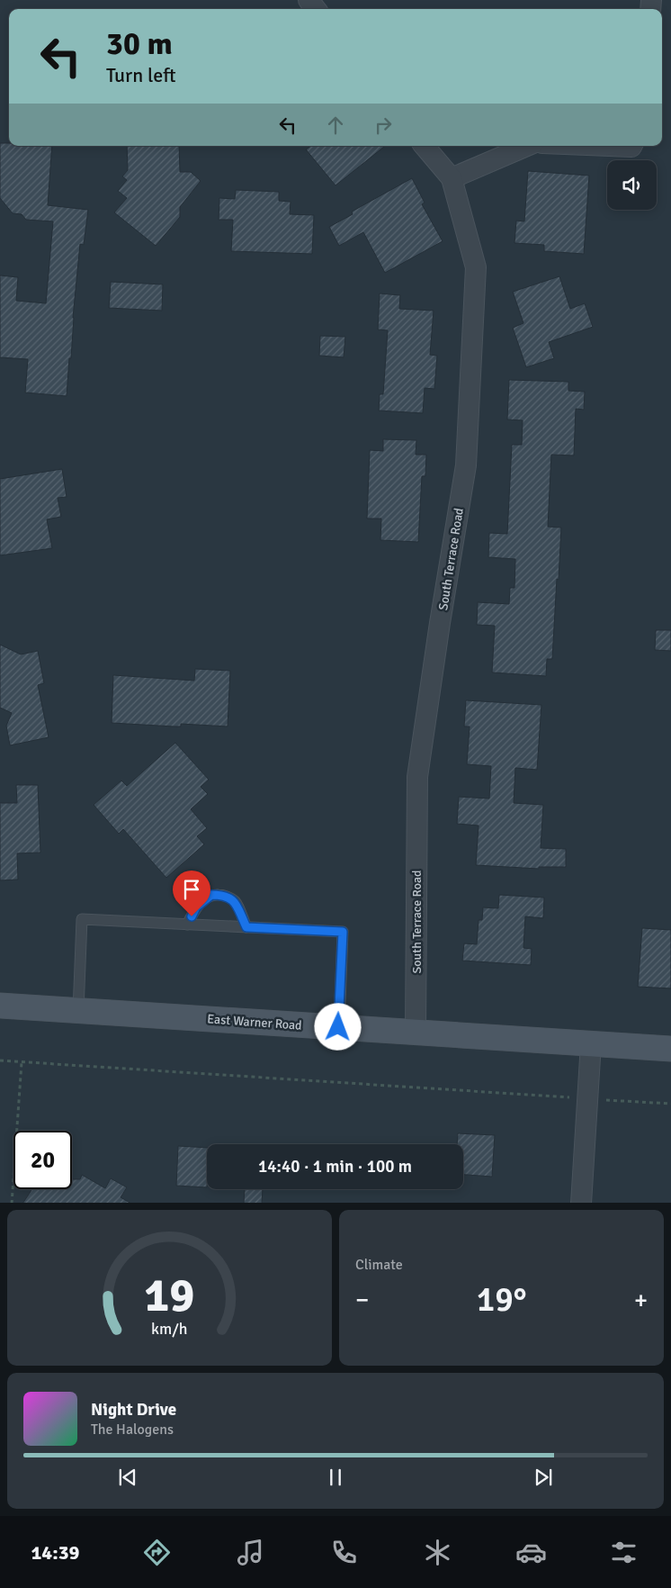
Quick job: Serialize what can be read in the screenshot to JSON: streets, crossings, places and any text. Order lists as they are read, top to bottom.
{
  "streets": {
    "main road": ["East Warner Road"],
    "street": ["South Terrace Road"]
  },
  "crossings": [
    ["South Terrace Road", "East Warner Road"]
  ],
  "page": {
    "turn": ["30 m", "Turn left"],
    "limit": "20",
    "trip": "14:40 · 1 min · 100 m",
    "tile": "Climate",
    "heat": ["−", "19°", "+"],
    "song": ["Night Drive", "The Halogens"],
    "tabs": "14:39",
    "gauge": ["19", "km/h"]
  }
}
